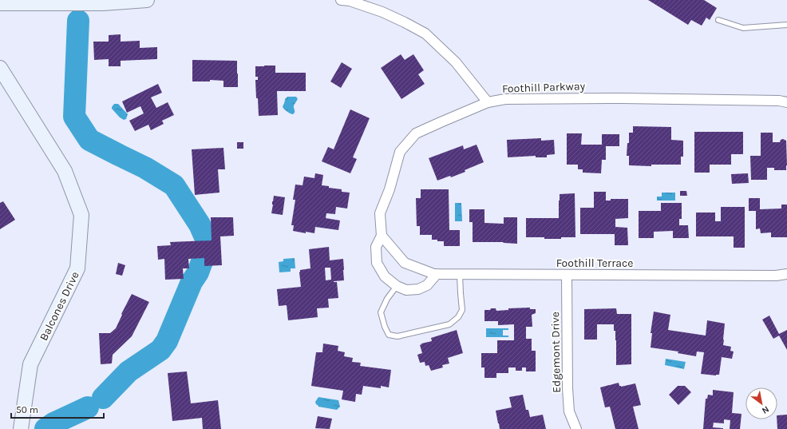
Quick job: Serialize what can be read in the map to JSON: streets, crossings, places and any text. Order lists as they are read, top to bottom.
{
  "streets": {
    "street": [
      "Foothill Parkway",
      "Foothill Terrace",
      "Balcones Drive",
      "Edgemont Drive"
    ]
  },
  "crossings": [
    ["Foothill Parkway", "Foothill Terrace"],
    ["Foothill Terrace", "Edgemont Drive"]
  ],
  "scale_bar": "50 m",
  "north": "bottom right"
}
